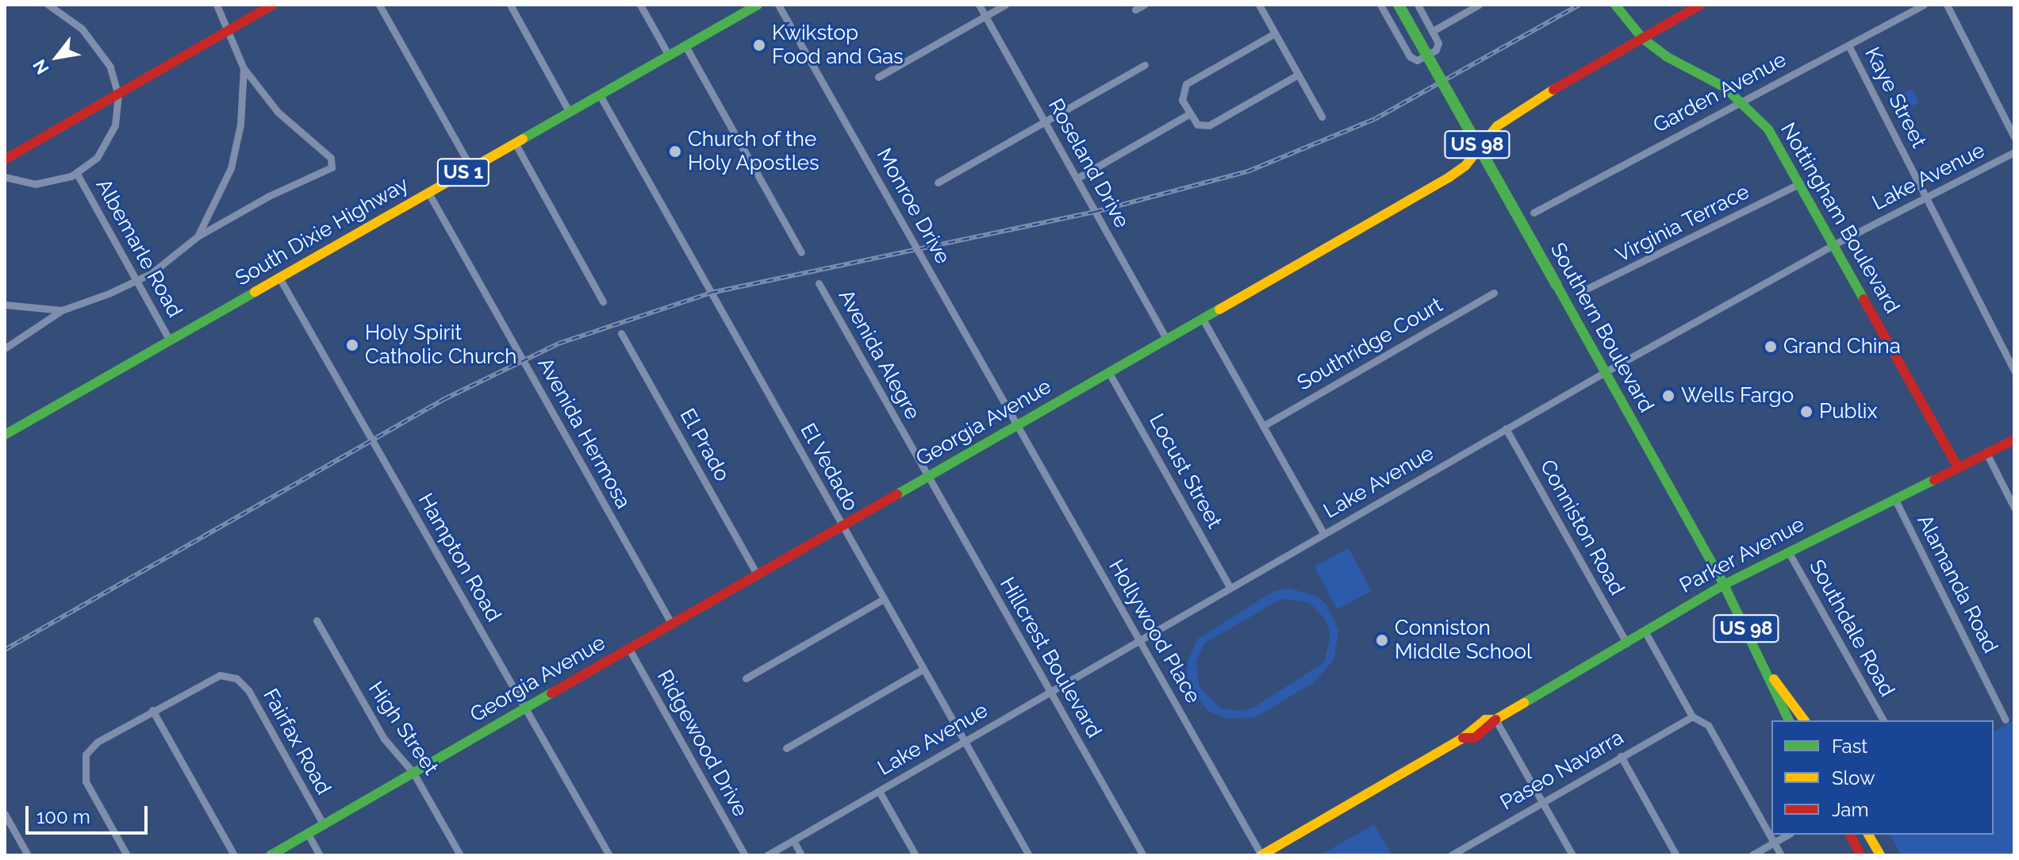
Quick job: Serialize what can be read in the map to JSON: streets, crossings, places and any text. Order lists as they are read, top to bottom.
{
  "streets": {
    "street": [
      "Garden Avenue",
      "Kaye Street",
      "US 98",
      "Roseland Drive",
      "US 1",
      "Lake Avenue",
      "Monroe Drive",
      "Nottingham Boulevard",
      "Virginia Terrace",
      "South Dixie Highway",
      "Albemarle Road",
      "Southern Boulevard",
      "Southridge Court",
      "Avenida Alegre",
      "Georgia Avenue",
      "Avenida Hermosa",
      "El Prado",
      "El Vedado",
      "Locust Street",
      "Conniston Road",
      "Parker Avenue",
      "Hampton Road",
      "Alamanda Road",
      "Southdale Road",
      "Hollywood Place",
      "Hillcrest Boulevard",
      "High Street",
      "Fairfax Road",
      "Ridgewood Drive",
      "Paseo Navarra"
    ]
  },
  "crossings": [
    ["Garden Avenue", "Kaye Street"],
    ["Garden Avenue", "Nottingham Boulevard"],
    ["Kaye Street", "Lake Avenue"],
    ["Roseland Drive", "Georgia Avenue"],
    ["Lake Avenue", "Nottingham Boulevard"],
    ["Lake Avenue", "Southern Boulevard"],
    ["Lake Avenue", "El Vedado"],
    ["Lake Avenue", "Locust Street"],
    ["Lake Avenue", "Conniston Road"],
    ["Lake Avenue", "Hollywood Place"],
    ["Lake Avenue", "Hillcrest Boulevard"],
    ["Monroe Drive", "Georgia Avenue"],
    ["Monroe Drive", "Hollywood Place"],
    ["Nottingham Boulevard", "Virginia Terrace"],
    ["Nottingham Boulevard", "Georgia Avenue"],
    ["Nottingham Boulevard", "Parker Avenue"],
    ["South Dixie Highway", "Albemarle Road"],
    ["South Dixie Highway", "Avenida Hermosa"],
    ["South Dixie Highway", "El Vedado"],
    ["South Dixie Highway", "Hampton Road"],
    ["Southern Boulevard", "Parker Avenue"],
    ["Avenida Alegre", "Georgia Avenue"],
    ["Avenida Alegre", "Hillcrest Boulevard"],
    ["Georgia Avenue", "Avenida Hermosa"],
    ["Georgia Avenue", "El Prado"],
    ["Georgia Avenue", "El Vedado"],
    ["Georgia Avenue", "Locust Street"],
    ["Georgia Avenue", "Hampton Road"],
    ["Georgia Avenue", "Hollywood Place"],
    ["Georgia Avenue", "Hillcrest Boulevard"],
    ["Georgia Avenue", "High Street"],
    ["Georgia Avenue", "Fairfax Road"],
    ["Georgia Avenue", "Ridgewood Drive"],
    ["Conniston Road", "Parker Avenue"],
    ["Parker Avenue", "Alamanda Road"],
    ["Parker Avenue", "Southdale Road"],
    ["Parker Avenue", "Hollywood Place"]
  ],
  "places": [
    "Kwikstop Food and Gas",
    "Church of the Holy Apostles",
    "Holy Spirit Catholic Church",
    "Grand China",
    "Wells Fargo",
    "Publix",
    "Conniston Middle School"
  ],
  "legend": ["Fast", "Slow", "Jam"],
  "scale_bar": "100 m",
  "north": "bottom left"
}
